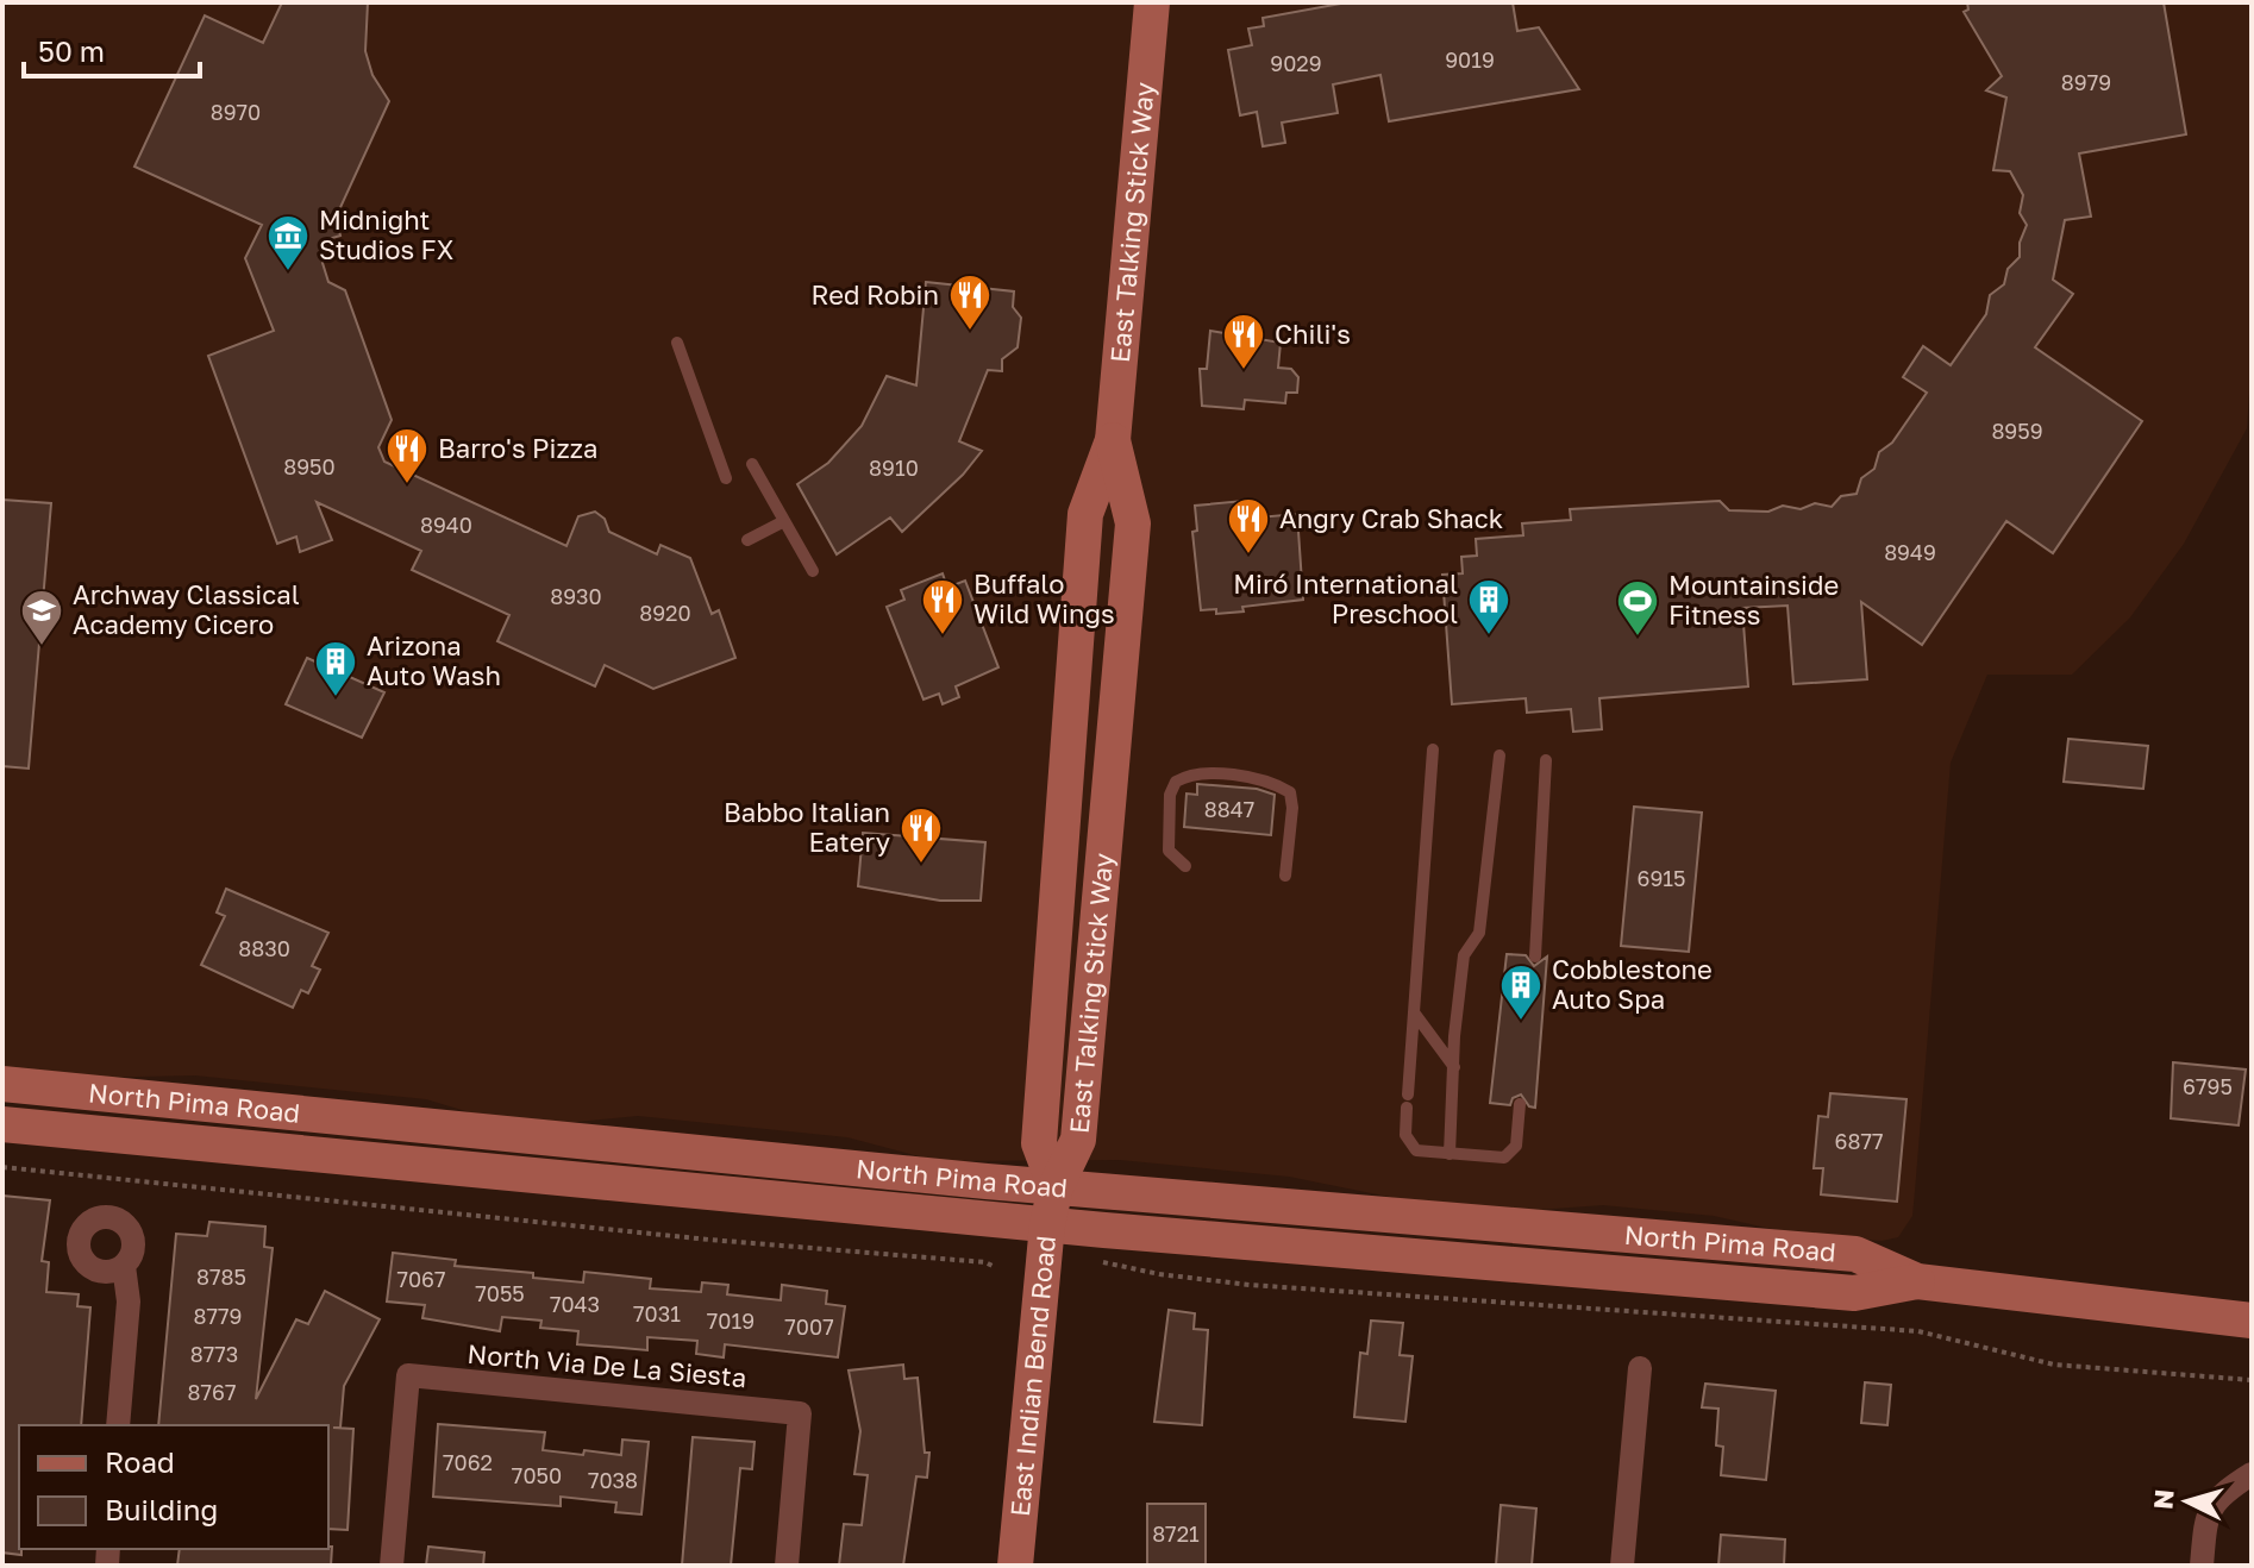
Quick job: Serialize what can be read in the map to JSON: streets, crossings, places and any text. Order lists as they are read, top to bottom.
{
  "streets": {
    "main road": ["East Talking Stick Way", "North Pima Road", "East Indian Bend Road"],
    "street": ["North Via De La Siesta"]
  },
  "crossings": [
    ["East Talking Stick Way", "North Pima Road"],
    ["East Talking Stick Way", "East Indian Bend Road"],
    ["North Pima Road", "East Indian Bend Road"]
  ],
  "places": {
    "museum": ["Midnight Studios FX"],
    "restaurant": [
      "Red Robin",
      "Chili's",
      "Barro's Pizza",
      "Angry Crab Shack",
      "Buffalo Wild Wings",
      "Babbo Italian Eatery"
    ],
    "building": ["Miró International Preschool", "Arizona Auto Wash", "Cobblestone Auto Spa"],
    "sports": ["Mountainside Fitness"],
    "school or university": ["Archway Classical Academy Cicero"]
  },
  "house_numbers": [
    "9019",
    "9029",
    "8979",
    "8970",
    "8959",
    "8950",
    "8910",
    "8940",
    "8949",
    "8930",
    "8920",
    "8847",
    "6915",
    "8830",
    "6795",
    "6877",
    "8785",
    "7067",
    "7055",
    "7043",
    "7031",
    "8779",
    "7019",
    "7007",
    "8773",
    "8767",
    "7062",
    "7050",
    "7038",
    "8721"
  ],
  "legend": ["Road", "Building"],
  "scale_bar": "50 m",
  "north": "left"
}
